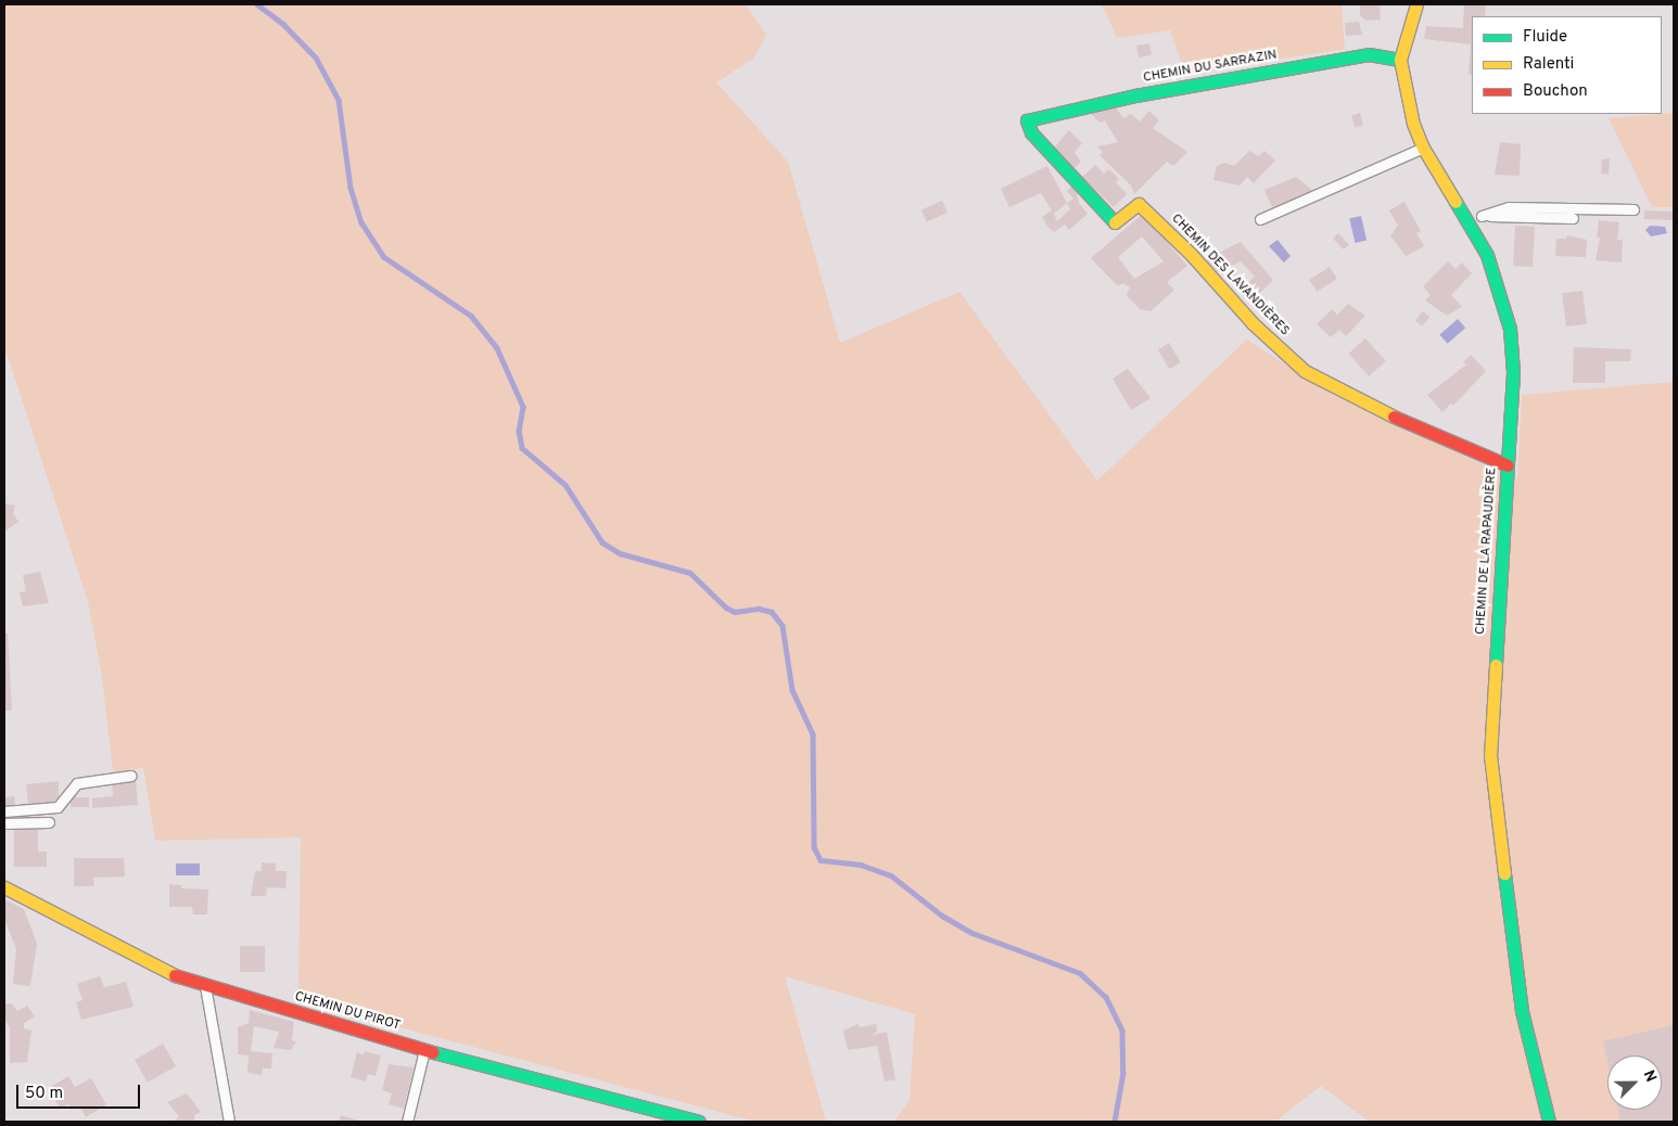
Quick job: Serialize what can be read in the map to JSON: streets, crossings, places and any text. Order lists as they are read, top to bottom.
{
  "streets": {
    "street": [
      "CHEMIN DU SARRAZIN",
      "CHEMIN DES LAVANDIÈRES",
      "CHEMIN DE LA RAPAUDIÈRE",
      "CHEMIN DU PIROT"
    ]
  },
  "crossings": [
    ["CHEMIN DU SARRAZIN", "CHEMIN DES LAVANDIÈRES"],
    ["CHEMIN DU SARRAZIN", "CHEMIN DE LA RAPAUDIÈRE"],
    ["CHEMIN DES LAVANDIÈRES", "CHEMIN DE LA RAPAUDIÈRE"]
  ],
  "legend": ["Fluide", "Ralenti", "Bouchon"],
  "scale_bar": "50 m",
  "north": "top right"
}
